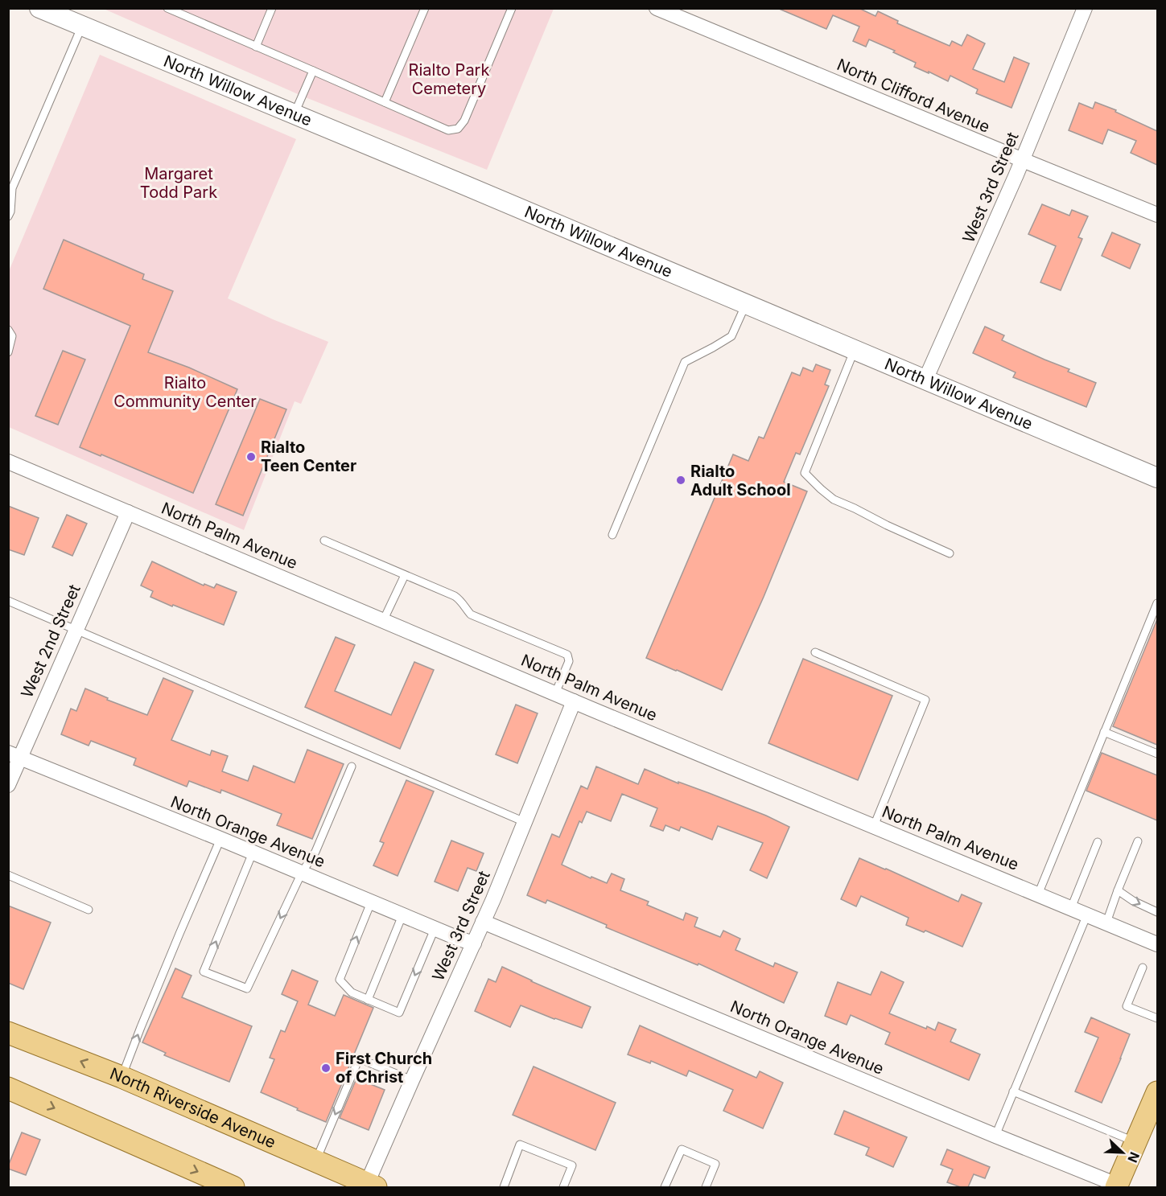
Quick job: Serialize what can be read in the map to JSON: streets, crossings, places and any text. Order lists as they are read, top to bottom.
{
  "streets": {
    "main road": ["North Riverside Avenue"],
    "street": [
      "North Willow Avenue",
      "North Clifford Avenue",
      "West 3rd Street",
      "North Palm Avenue",
      "West 2nd Street",
      "North Orange Avenue"
    ]
  },
  "crossings": [
    ["North Willow Avenue", "West 3rd Street"],
    ["North Clifford Avenue", "West 3rd Street"],
    ["West 3rd Street", "North Palm Avenue"],
    ["West 3rd Street", "North Orange Avenue"],
    ["West 3rd Street", "North Riverside Avenue"],
    ["North Palm Avenue", "West 2nd Street"],
    ["West 2nd Street", "North Orange Avenue"]
  ],
  "parks": ["Rialto Park Cemetery", "Margaret Todd Park", "Rialto Community Center"],
  "places": ["Rialto Teen Center", "Rialto Adult School", "First Church of Christ"],
  "north": "bottom right"
}
